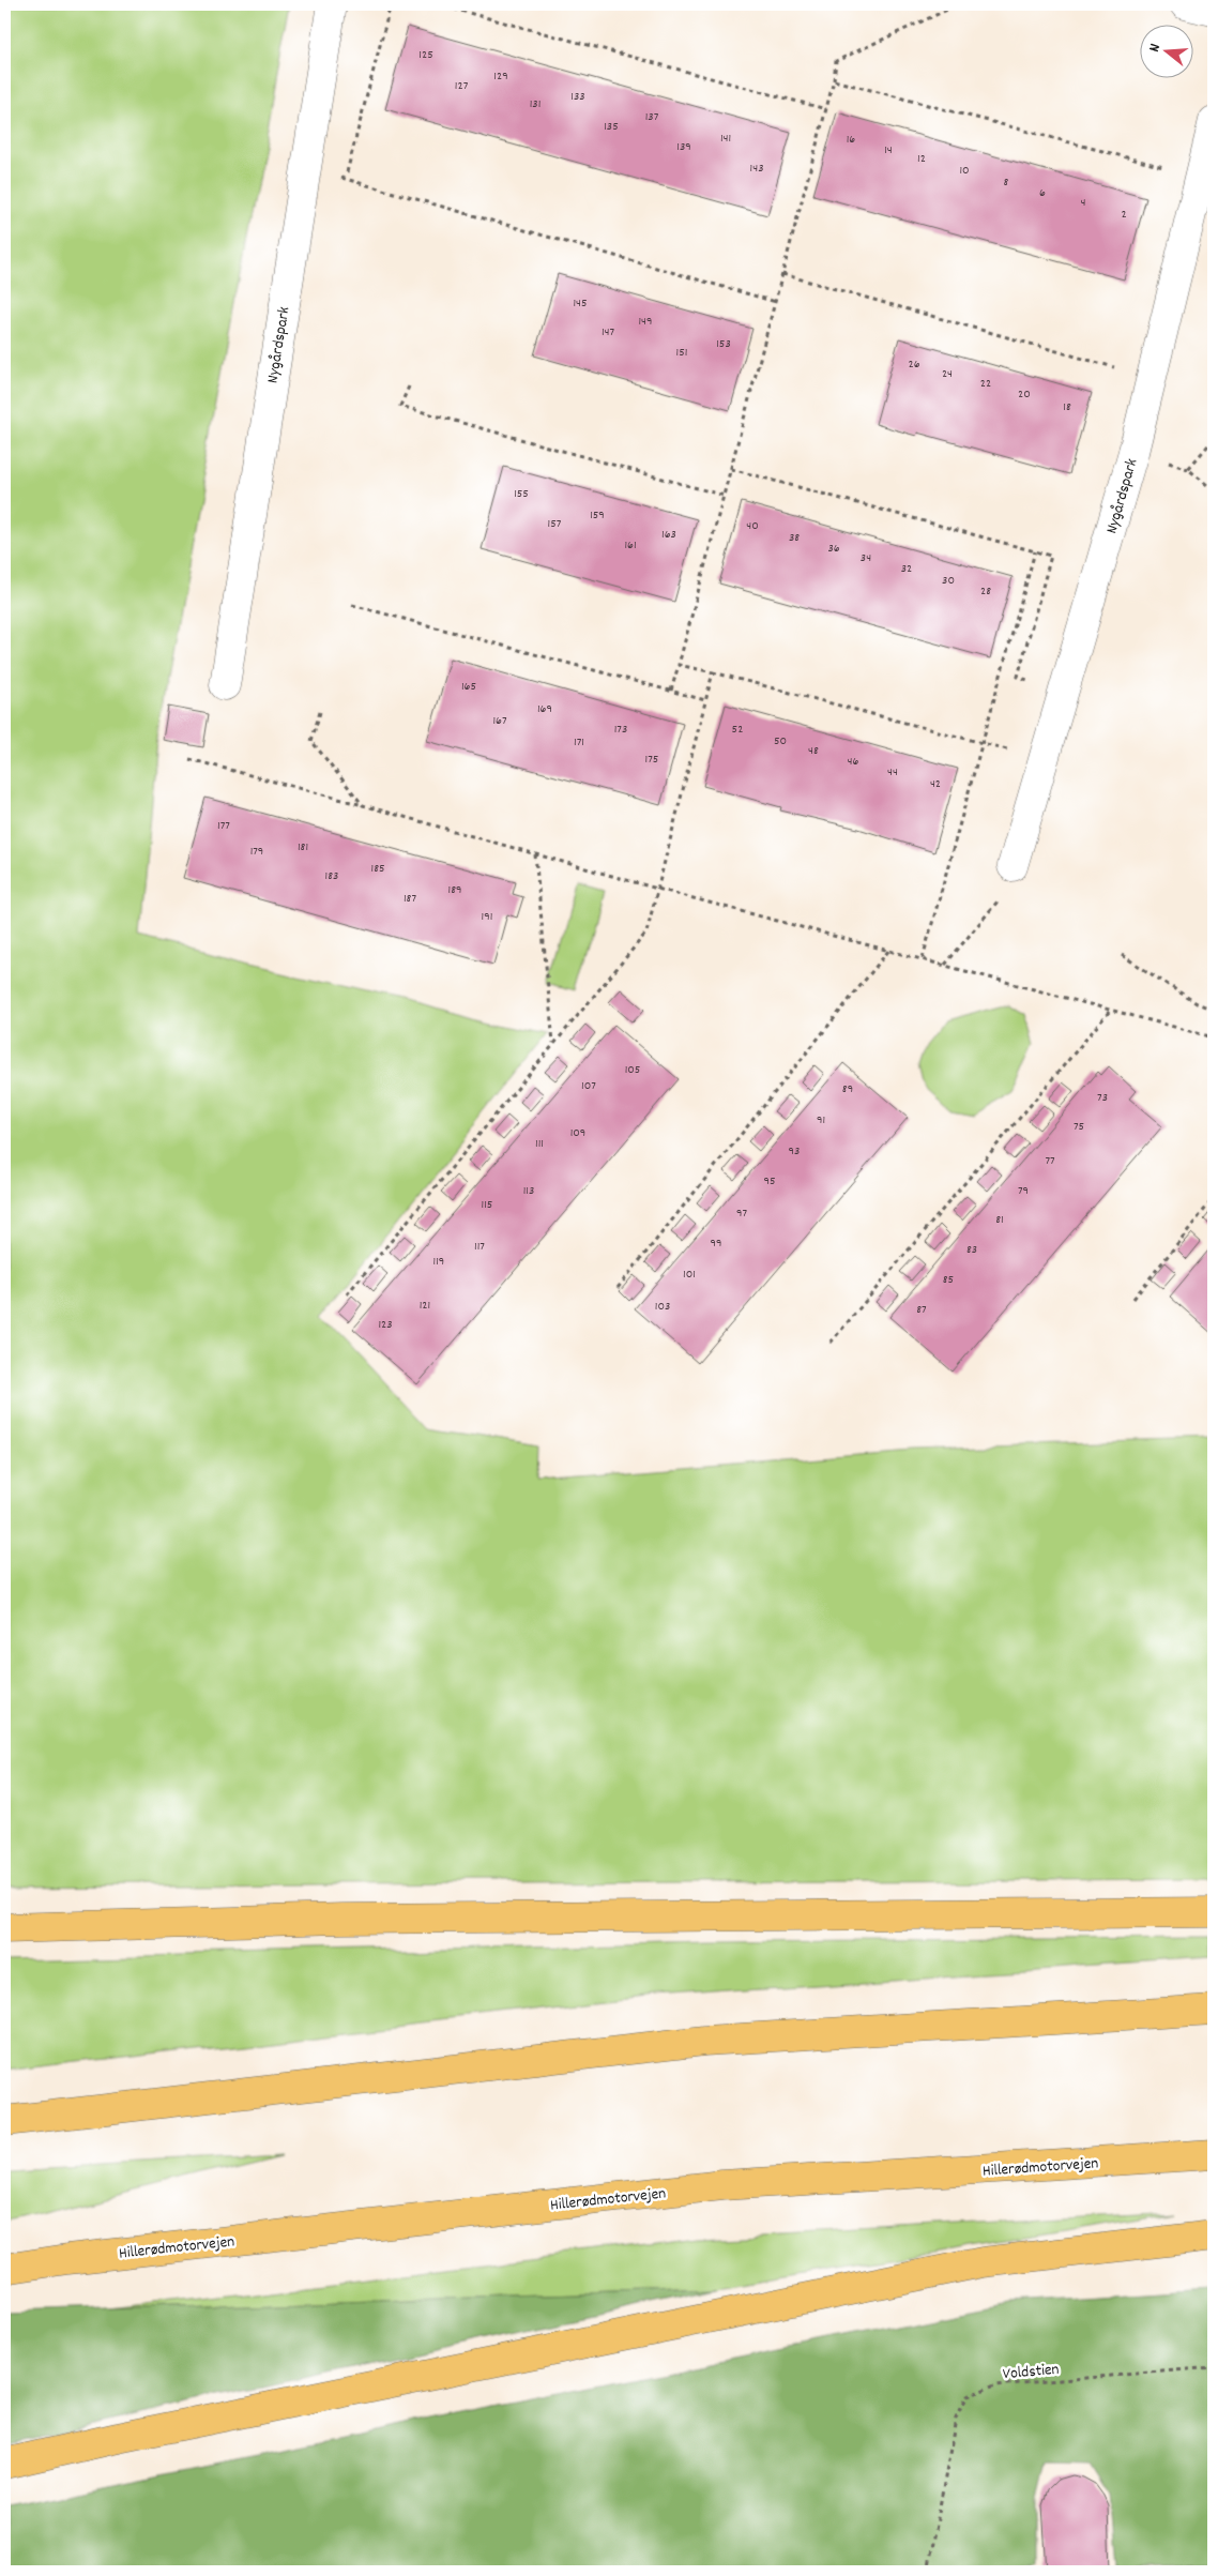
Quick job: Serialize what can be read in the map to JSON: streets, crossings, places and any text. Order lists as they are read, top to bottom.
{
  "streets": {
    "highway": ["Hillerødmotorvejen"],
    "street": ["Nygårdspark"],
    "path": ["Voldstien"]
  },
  "house_numbers": [
    "125",
    "129",
    "127",
    "133",
    "131",
    "137",
    "135",
    "141",
    "16",
    "139",
    "14",
    "12",
    "143",
    "10",
    "8",
    "6",
    "4",
    "2",
    "145",
    "149",
    "147",
    "153",
    "151",
    "26",
    "24",
    "22",
    "20",
    "18",
    "155",
    "159",
    "157",
    "40",
    "163",
    "38",
    "161",
    "36",
    "34",
    "32",
    "30",
    "28",
    "165",
    "169",
    "167",
    "173",
    "52",
    "50",
    "171",
    "48",
    "175",
    "46",
    "44",
    "42",
    "177",
    "181",
    "179",
    "185",
    "183",
    "189",
    "187",
    "191",
    "105",
    "107",
    "89",
    "73",
    "91",
    "75",
    "109",
    "111",
    "93",
    "77",
    "95",
    "113",
    "79",
    "115",
    "97",
    "81",
    "99",
    "117",
    "83",
    "119",
    "101",
    "85",
    "121",
    "103",
    "87",
    "123"
  ],
  "north": "left"
}
